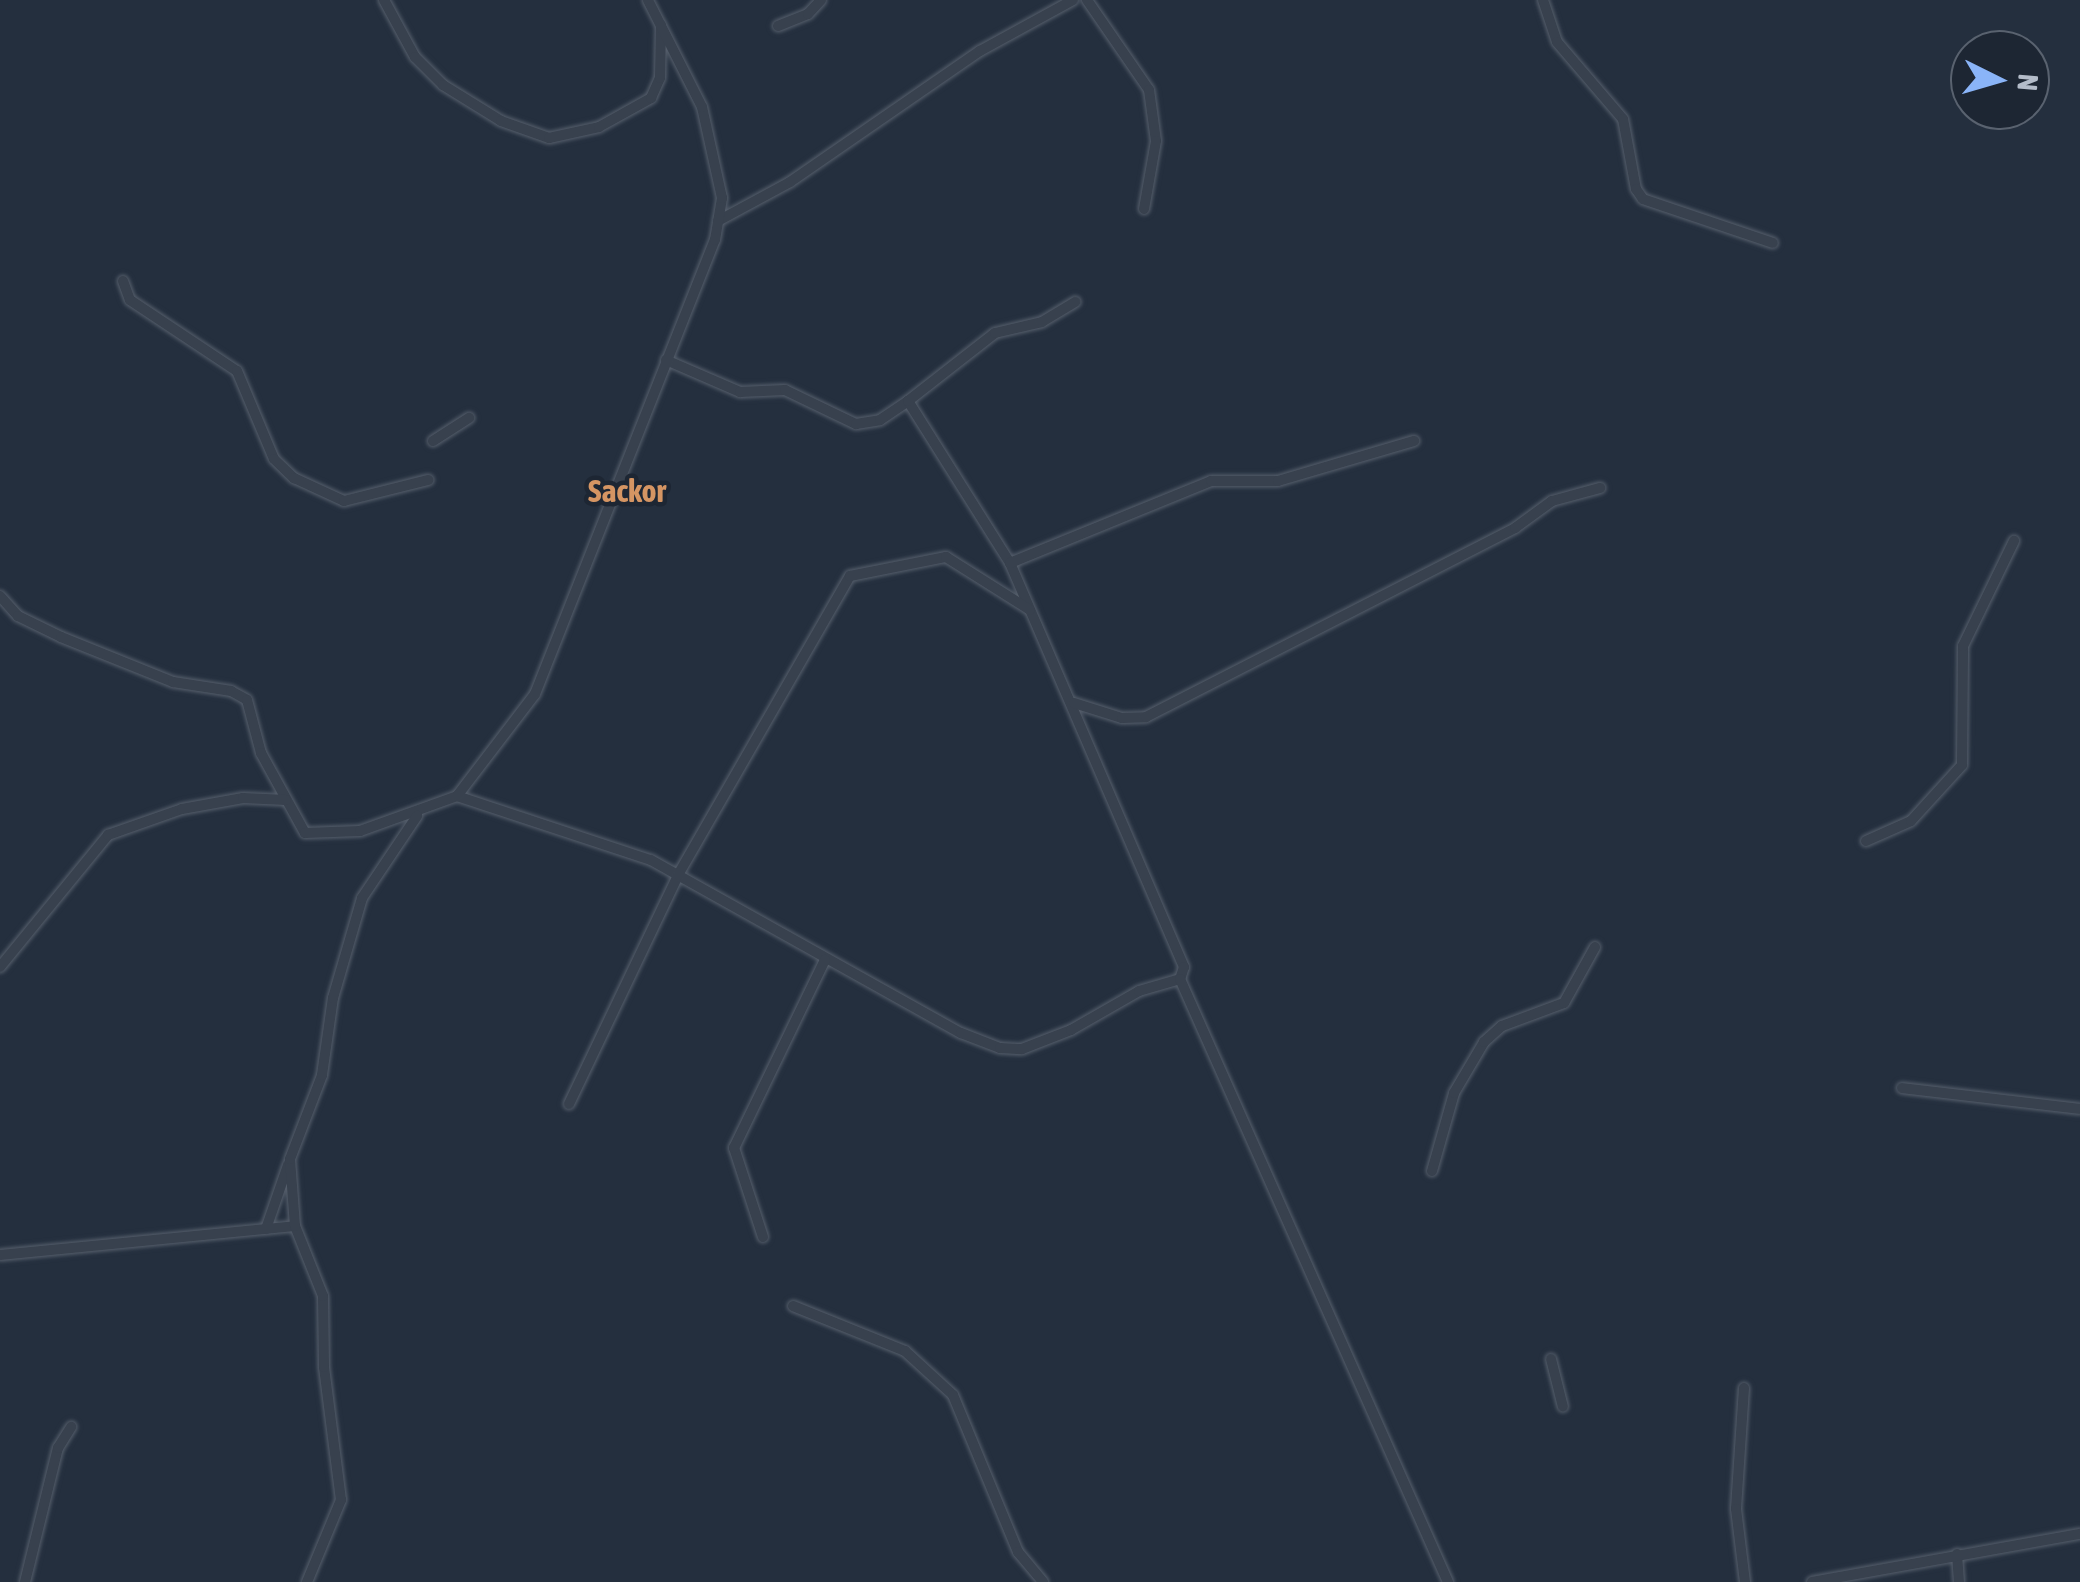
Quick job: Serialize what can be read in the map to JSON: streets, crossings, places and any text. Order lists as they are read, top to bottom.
{
  "districts": ["Sackor"],
  "north": "right"
}
